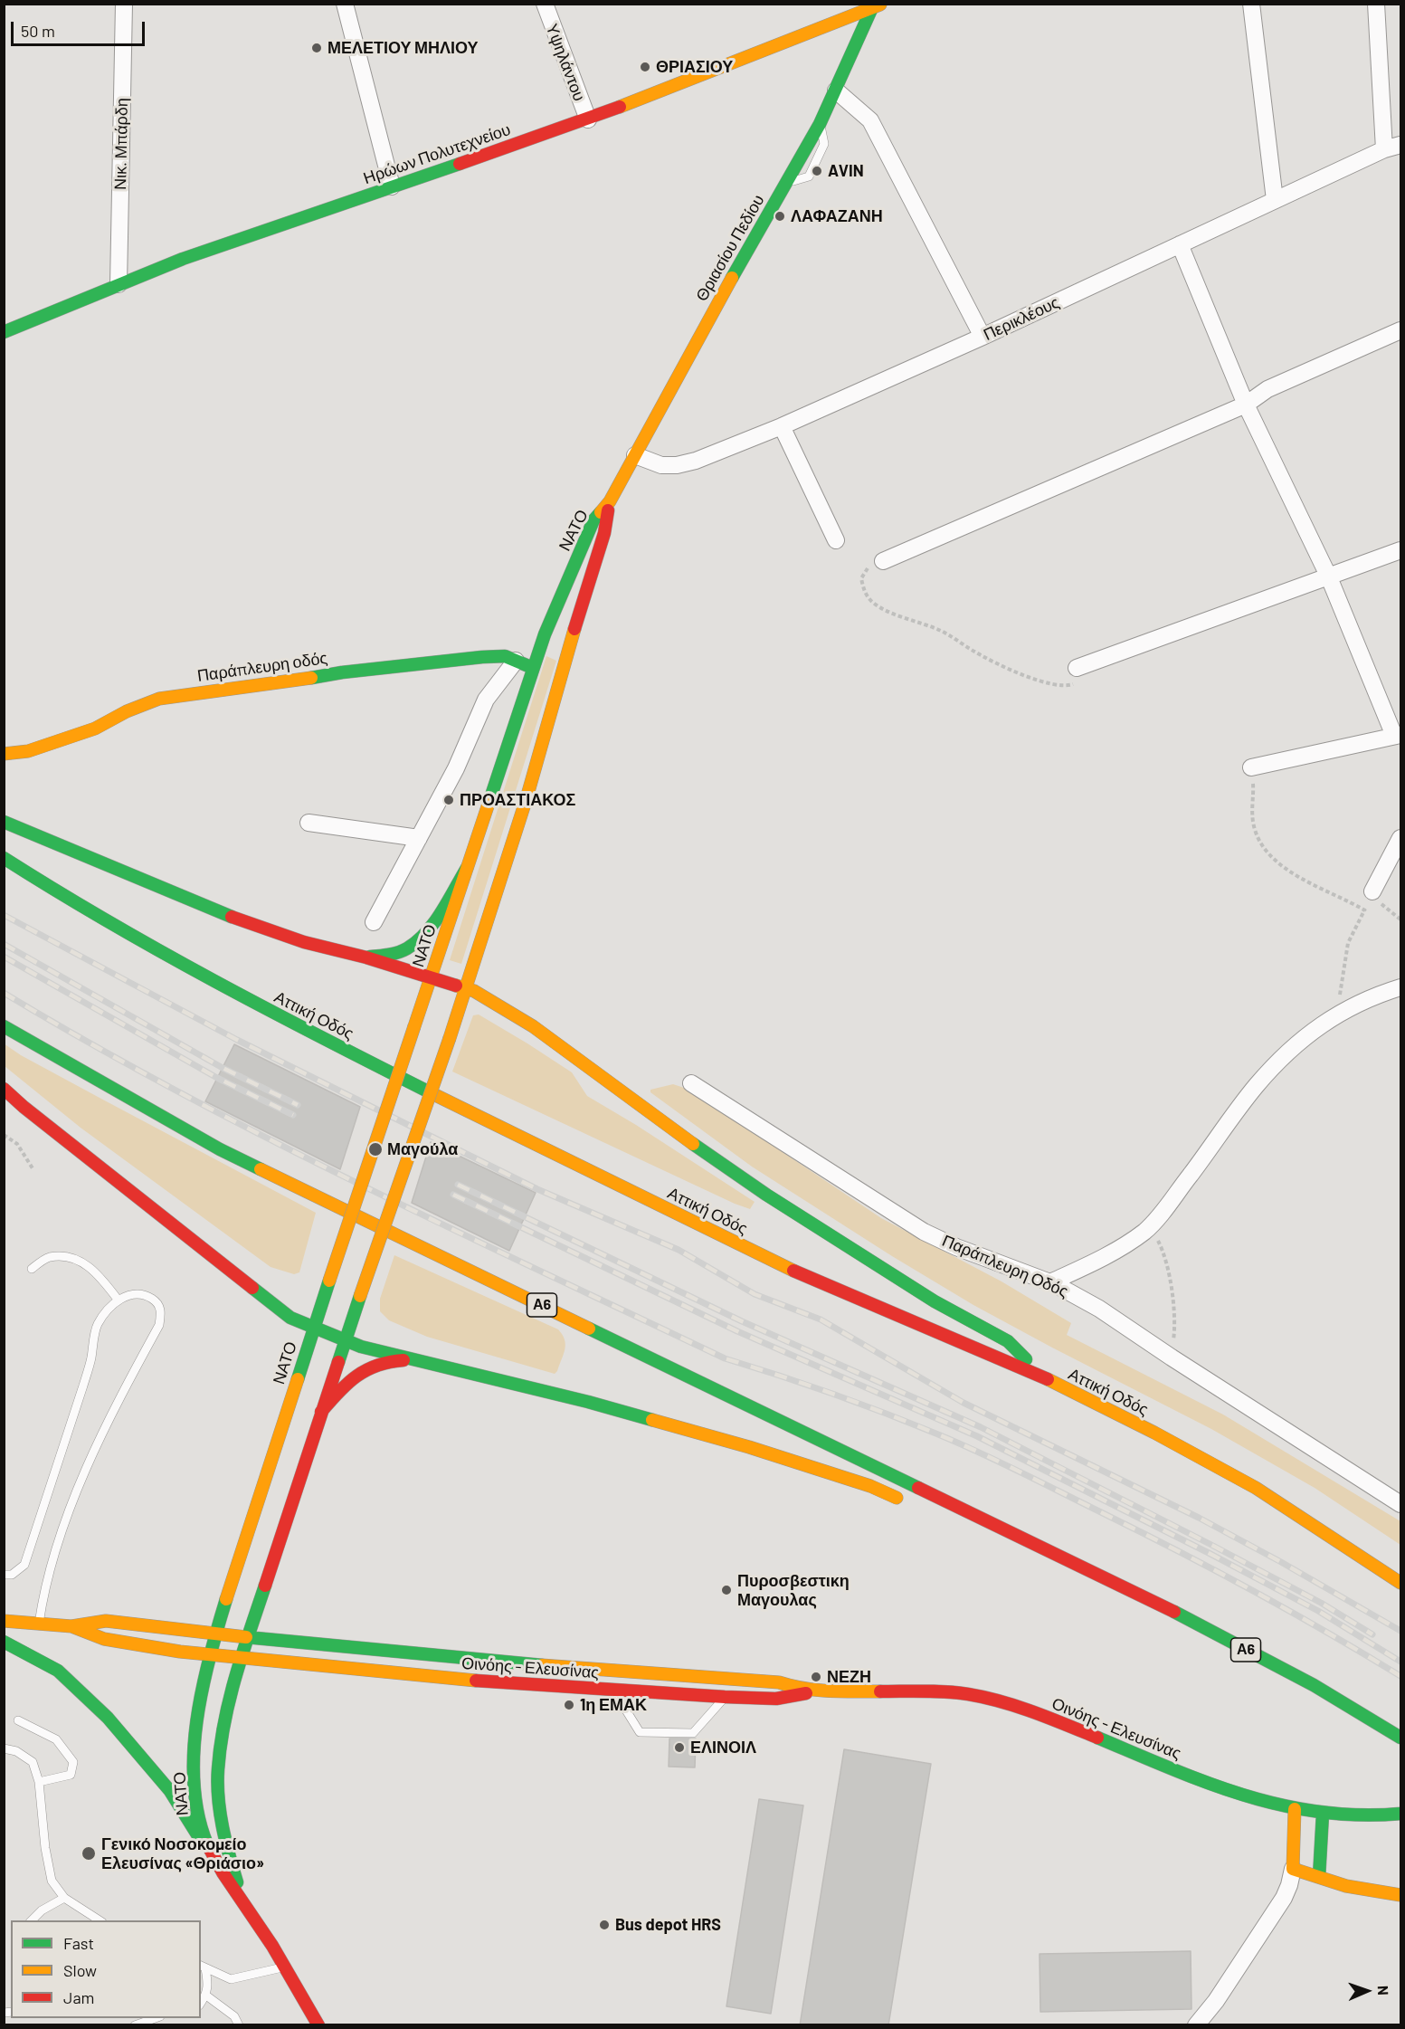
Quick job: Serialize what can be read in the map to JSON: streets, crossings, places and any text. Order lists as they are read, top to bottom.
{
  "streets": {
    "main road": [
      "Ηρώων Πολυτεχνείου",
      "Θριασίου Πεδίου",
      "ΝΑΤΟ",
      "Παράπλευρη οδός",
      "Αττική Οδός",
      "Α6",
      "Οινόης - Ελευσίνας"
    ],
    "street": [
      "Υψηλάντου",
      "Νικ. Μπάρδη",
      "Περικλέους",
      "Παράπλευρη Οδός"
    ]
  },
  "crossings": [
    ["Υψηλάντου", "Ηρώων Πολυτεχνείου"],
    ["Νικ. Μπάρδη", "Ηρώων Πολυτεχνείου"],
    ["Ηρώων Πολυτεχνείου", "Θριασίου Πεδίου"],
    ["Θριασίου Πεδίου", "Περικλέους"],
    ["Θριασίου Πεδίου", "ΝΑΤΟ"],
    ["ΝΑΤΟ", "Παράπλευρη οδός"],
    ["ΝΑΤΟ", "Οινόης - Ελευσίνας"]
  ],
  "places": [
    "ΜΕΛΕΤΙΟΥ ΜΗΛΙΟΥ",
    "ΘΡΙΑΣΙΟΥ",
    "AVIN",
    "ΛΑΦΑΖΑΝΗ",
    "ΠΡΟΑΣΤΙΑΚΟΣ",
    "Μαγούλα",
    "Πυροσβεστικη Μαγουλας",
    "ΝΕΖΗ",
    "1η ΕΜΑΚ",
    "ΕΛΙΝΟΙΛ",
    "Γενικό Νοσοκομείο Ελευσίνας «Θριάσιο»",
    "Bus depot HRS"
  ],
  "legend": ["Fast", "Slow", "Jam"],
  "scale_bar": "50 m",
  "north": "right"
}
